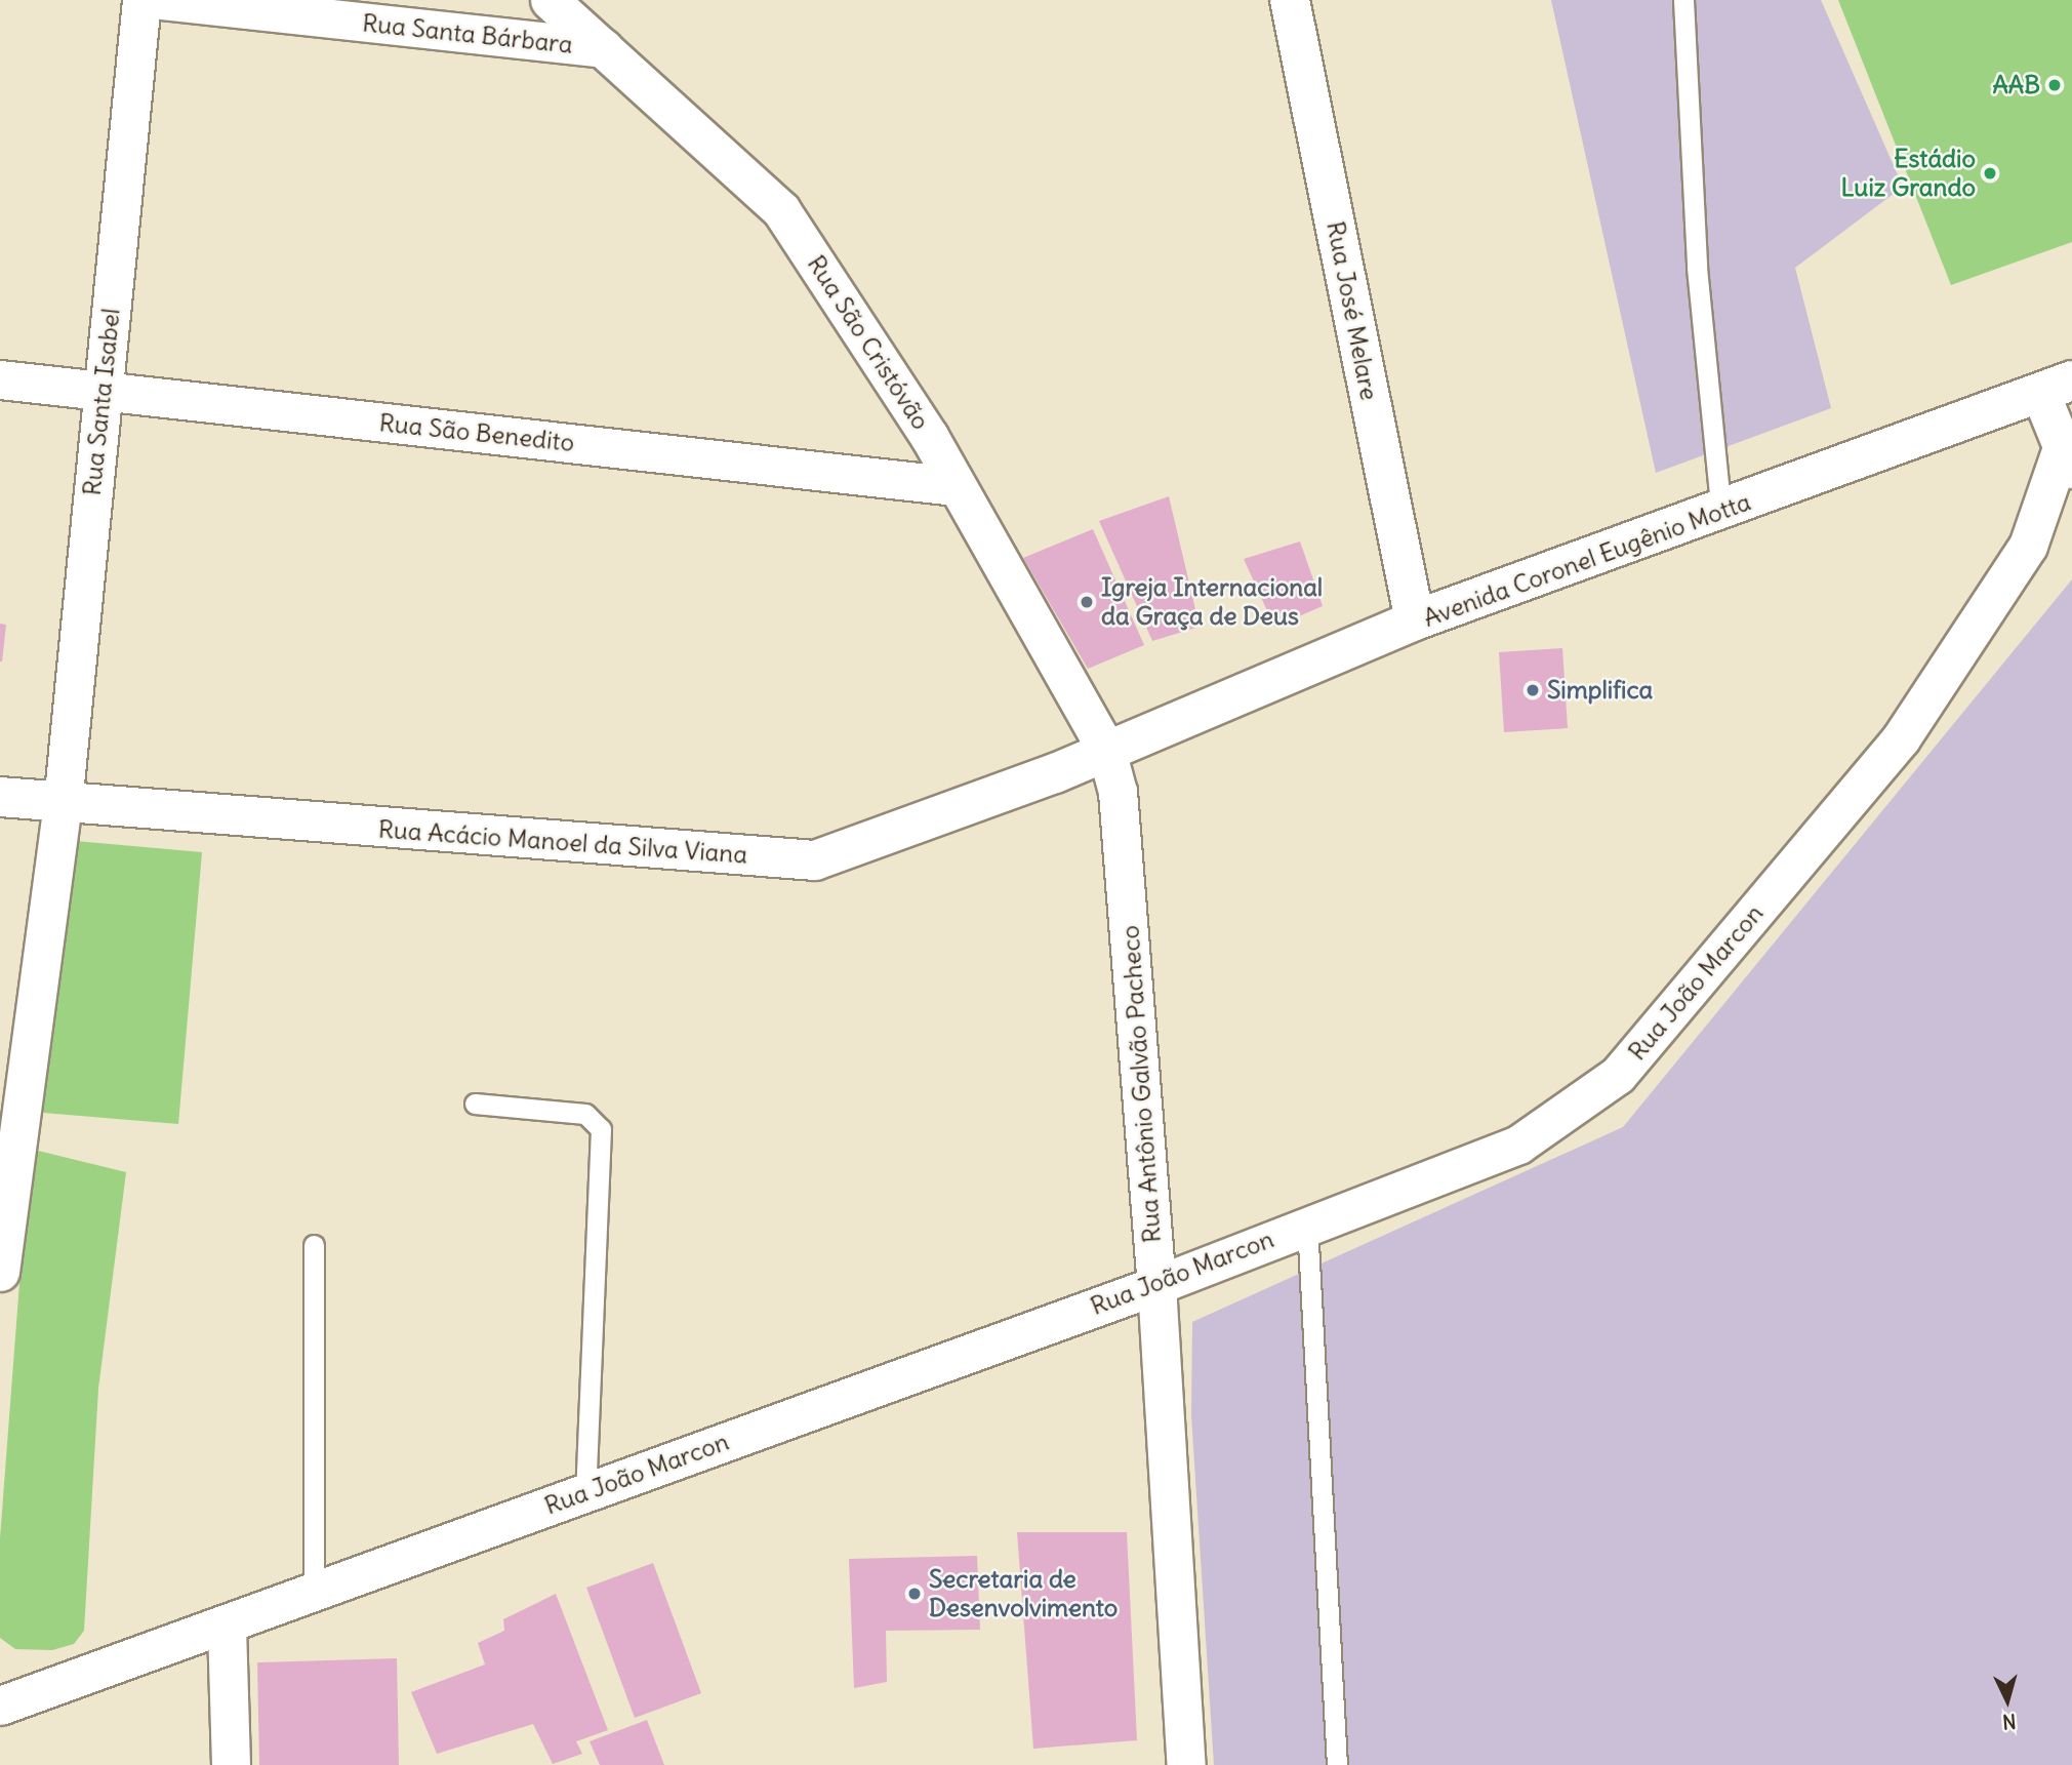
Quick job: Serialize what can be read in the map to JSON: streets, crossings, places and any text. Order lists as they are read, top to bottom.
{
  "streets": {
    "main road": ["Rua José Melare", "Avenida Coronel Eugênio Motta", "Rua Acácio Manoel da Silva Viana"],
    "street": [
      "Rua Santa Bárbara",
      "Rua São Cristóvão",
      "Rua Santa Isabel",
      "Rua São Benedito",
      "Rua João Marcon",
      "Rua Antônio Galvão Pacheco"
    ]
  },
  "crossings": [
    ["Rua Santa Bárbara", "Rua São Cristóvão"],
    ["Rua José Melare", "Avenida Coronel Eugênio Motta"],
    ["Rua São Cristóvão", "Rua São Benedito"],
    ["Rua São Cristóvão", "Avenida Coronel Eugênio Motta"],
    ["Rua São Cristóvão", "Rua Acácio Manoel da Silva Viana"],
    ["Rua São Cristóvão", "Rua Antônio Galvão Pacheco"],
    ["Rua Santa Isabel", "Rua São Benedito"],
    ["Rua Santa Isabel", "Rua Acácio Manoel da Silva Viana"],
    ["Avenida Coronel Eugênio Motta", "Rua Acácio Manoel da Silva Viana"],
    ["Avenida Coronel Eugênio Motta", "Rua Antônio Galvão Pacheco"],
    ["Rua Acácio Manoel da Silva Viana", "Rua Antônio Galvão Pacheco"],
    ["Rua João Marcon", "Rua Antônio Galvão Pacheco"]
  ],
  "places": [
    "AAB",
    "Estádio Luiz Grando",
    "Igreja Internacional da Graça de Deus",
    "Simplifica",
    "Secretaria de Desenvolvimento"
  ],
  "north": "bottom"
}
